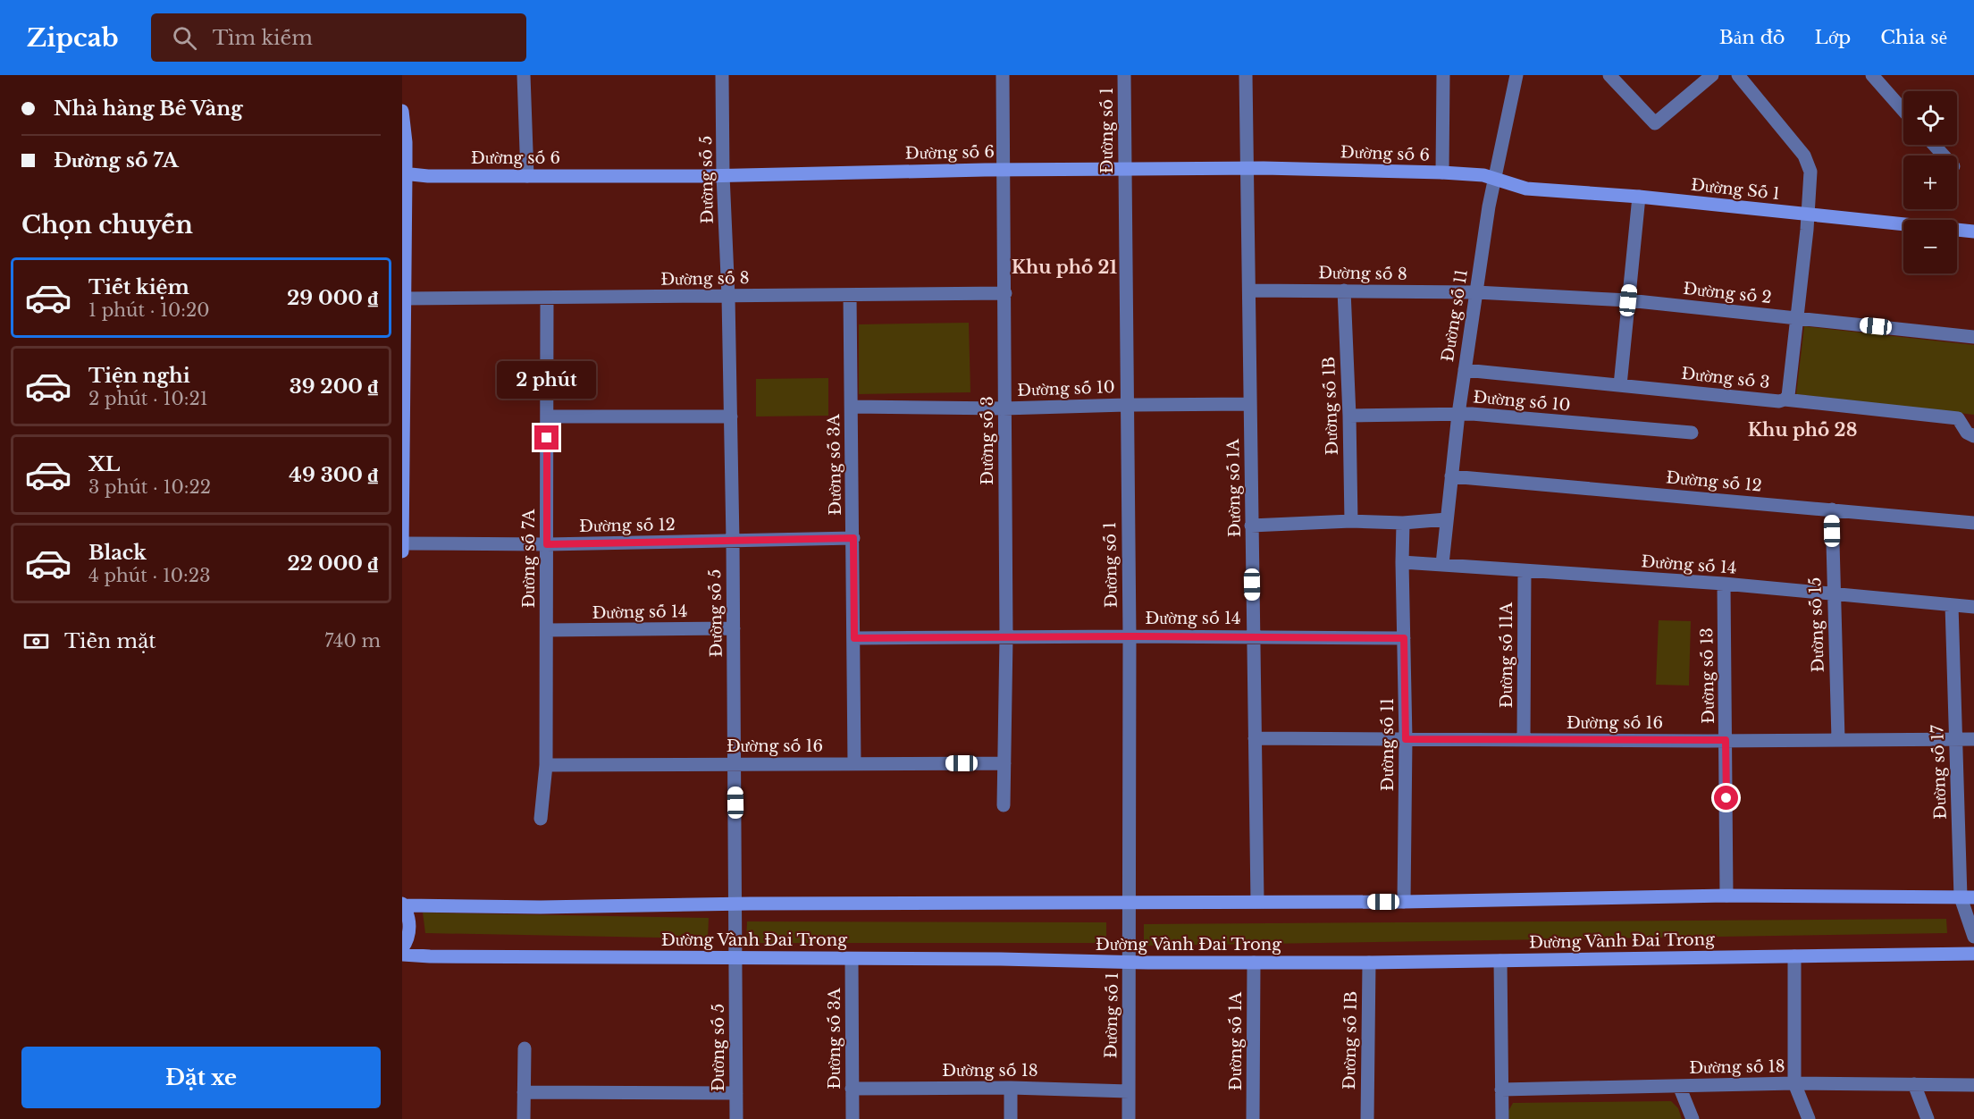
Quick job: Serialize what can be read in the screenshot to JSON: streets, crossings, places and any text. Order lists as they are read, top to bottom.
{
  "streets": {
    "street": [
      "Đường số 1",
      "Đường số 6",
      "Đường số 5",
      "Đường Số 1",
      "Đường số 8",
      "Đường số 2",
      "Đường số 11",
      "Đường số 3",
      "Đường số 10",
      "Đường số 1B",
      "Đường số 3A",
      "Đường số 12",
      "Đường số 1A",
      "Đường số 7A",
      "Đường số 14",
      "Đường số 15",
      "Đường số 11A",
      "Đường số 13",
      "Đường số 16",
      "Đường số 17",
      "Đường Vành Đai Trong",
      "Đường số 18"
    ]
  },
  "crossings": [
    ["Đường số 1", "Đường số 6"],
    ["Đường số 1", "Đường số 10"],
    ["Đường số 1", "Đường số 14"],
    ["Đường số 1", "Đường Vành Đai Trong"],
    ["Đường số 1", "Đường số 18"],
    ["Đường số 6", "Đường số 5"],
    ["Đường số 6", "Đường Số 1"],
    ["Đường số 6", "Đường số 11"],
    ["Đường số 6", "Đường số 3"],
    ["Đường số 6", "Đường số 1A"],
    ["Đường số 5", "Đường số 8"],
    ["Đường số 5", "Đường số 12"],
    ["Đường số 5", "Đường số 14"],
    ["Đường số 5", "Đường số 16"],
    ["Đường số 5", "Đường Vành Đai Trong"],
    ["Đường Số 1", "Đường số 11"],
    ["Đường số 8", "Đường số 2"],
    ["Đường số 8", "Đường số 11"],
    ["Đường số 8", "Đường số 3"],
    ["Đường số 8", "Đường số 1B"],
    ["Đường số 8", "Đường số 3A"],
    ["Đường số 8", "Đường số 1A"],
    ["Đường số 8", "Đường số 7A"],
    ["Đường số 2", "Đường số 11"],
    ["Đường số 11", "Đường số 3"],
    ["Đường số 11", "Đường số 10"],
    ["Đường số 11", "Đường số 12"],
    ["Đường số 11", "Đường số 14"],
    ["Đường số 11", "Đường số 16"],
    ["Đường số 3", "Đường số 10"],
    ["Đường số 3", "Đường số 14"],
    ["Đường số 3", "Đường số 16"],
    ["Đường số 10", "Đường số 1B"],
    ["Đường số 10", "Đường số 3A"],
    ["Đường số 10", "Đường số 1A"],
    ["Đường số 1B", "Đường Vành Đai Trong"],
    ["Đường số 3A", "Đường số 12"],
    ["Đường số 3A", "Đường số 14"],
    ["Đường số 3A", "Đường số 16"],
    ["Đường số 3A", "Đường Vành Đai Trong"],
    ["Đường số 3A", "Đường số 18"],
    ["Đường số 12", "Đường số 7A"],
    ["Đường số 12", "Đường số 15"],
    ["Đường số 1A", "Đường số 14"],
    ["Đường số 1A", "Đường số 16"],
    ["Đường số 1A", "Đường Vành Đai Trong"],
    ["Đường số 7A", "Đường số 14"],
    ["Đường số 7A", "Đường số 16"],
    ["Đường số 14", "Đường số 15"],
    ["Đường số 14", "Đường số 11A"],
    ["Đường số 14", "Đường số 13"],
    ["Đường số 14", "Đường số 17"],
    ["Đường số 15", "Đường số 16"],
    ["Đường số 11A", "Đường số 16"],
    ["Đường số 13", "Đường số 16"],
    ["Đường số 16", "Đường số 17"]
  ],
  "districts": ["Khu phố 21", "Khu phố 28"],
  "page": {
    "header": "Zipcab",
    "search": "Tìm kiếm",
    "nav": ["Bản đồ", "Lớp", "Chia sẻ"],
    "banner": ["Nhà hàng Bê Vàng", "Đường số 7A"],
    "map_buttons": ["+", "−"],
    "heading": "Chọn chuyến",
    "list": [
      {
        "name": "Tiết kiệm",
        "note": "1 phút · 10:20",
        "value": "29 000 ₫"
      },
      {
        "name": "Tiện nghi",
        "note": "2 phút · 10:21",
        "value": "39 200 ₫"
      },
      {
        "name": "XL",
        "note": "3 phút · 10:22",
        "value": "49 300 ₫"
      },
      {
        "name": "Black",
        "note": "4 phút · 10:23",
        "value": "22 000 ₫"
      }
    ],
    "bubble": "2 phút",
    "pay": ["Tiền mặt", "740 m"],
    "buttons": "Đặt xe"
  }
}
